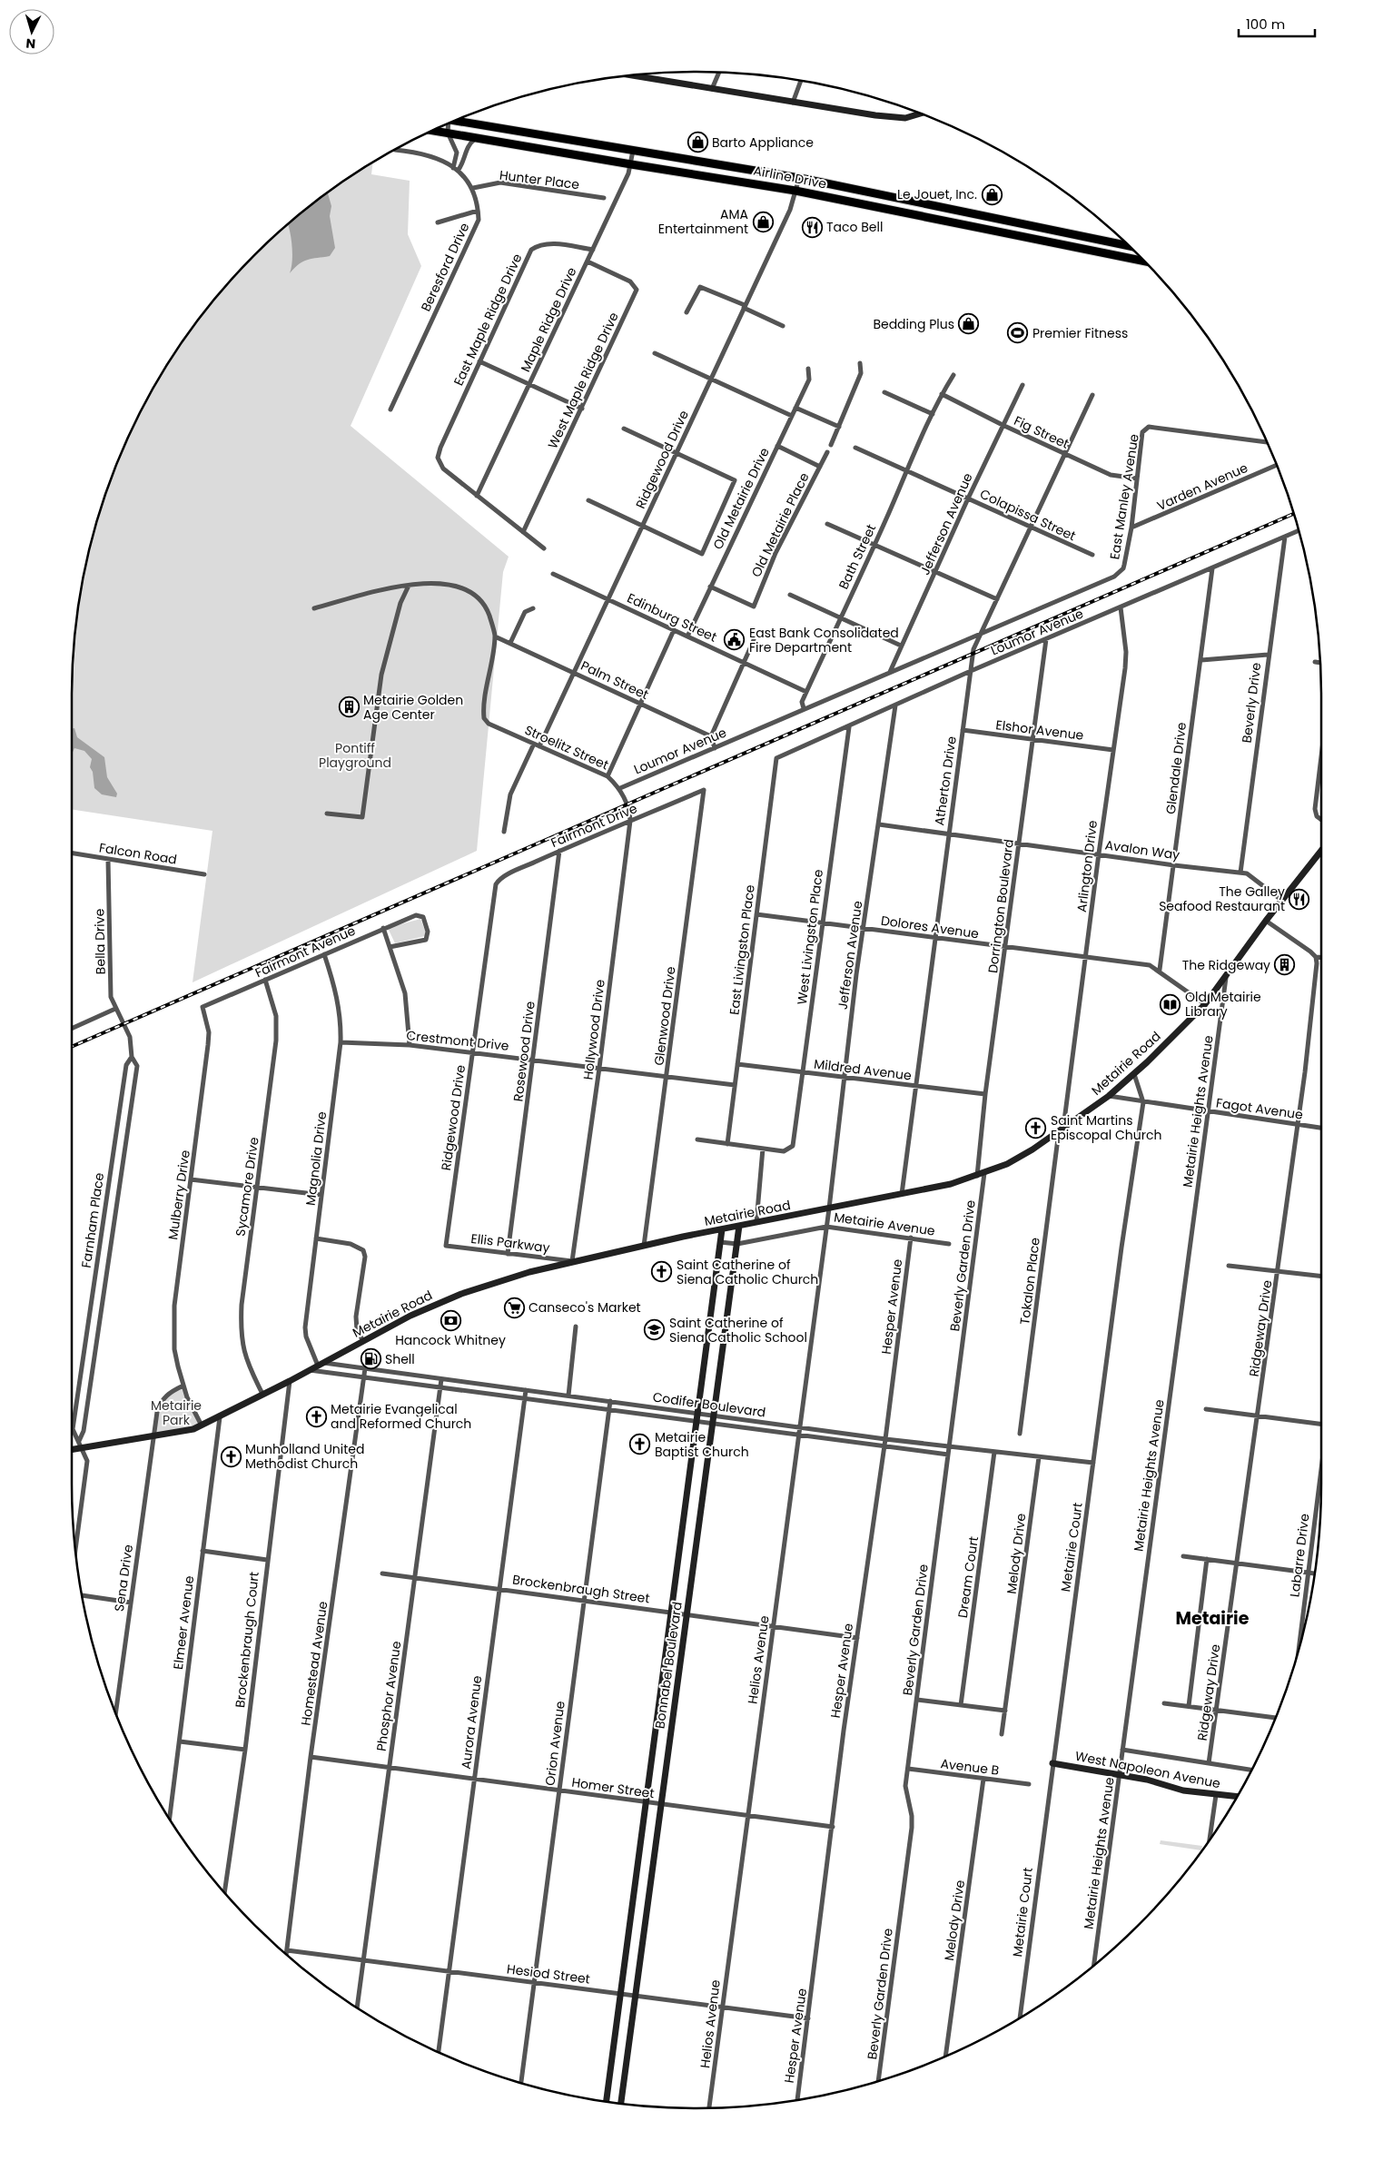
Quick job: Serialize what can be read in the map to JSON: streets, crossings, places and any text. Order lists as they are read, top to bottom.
{
  "streets": {
    "highway": ["Airline Drive"],
    "main road": ["Metairie Road", "Bonnabel Boulevard", "West Napoleon Avenue"],
    "street": [
      "Hunter Place",
      "Beresford Drive",
      "East Maple Ridge Drive",
      "Maple Ridge Drive",
      "West Maple Ridge Drive",
      "Fig Street",
      "Ridgewood Drive",
      "Varden Avenue",
      "East Manley Avenue",
      "Old Metairie Drive",
      "Colapissa Street",
      "Jefferson Avenue",
      "Old Metairie Place",
      "Bath Street",
      "Edinburg Street",
      "Loumor Avenue",
      "Palm Street",
      "Beverly Drive",
      "Elshor Avenue",
      "Stroelitz Street",
      "Glendale Drive",
      "Atherton Drive",
      "Fairmont Drive",
      "Avalon Way",
      "Falcon Road",
      "Arlington Drive",
      "Dorrington Boulevard",
      "Dolores Avenue",
      "West Livingston Place",
      "Bella Drive",
      "East Livingston Place",
      "Fairmont Avenue",
      "Glenwood Drive",
      "Hollywood Drive",
      "Crestmont Drive",
      "Rosewood Drive",
      "Mildred Avenue",
      "Fagot Avenue",
      "Metairie Heights Avenue",
      "Magnolia Drive",
      "Sycamore Drive",
      "Mulberry Drive",
      "Farnham Place",
      "Metairie Avenue",
      "Ellis Parkway",
      "Beverly Garden Drive",
      "Tokalon Place",
      "Hesper Avenue",
      "Ridgeway Drive",
      "Codifer Boulevard",
      "Metairie Court",
      "Melody Drive",
      "Labarre Drive",
      "Dream Court",
      "Sena Drive",
      "Brockenbraugh Street",
      "Elmeer Avenue",
      "Brockenbraugh Court",
      "Helios Avenue",
      "Homestead Avenue",
      "Phosphor Avenue",
      "Aurora Avenue",
      "Orion Avenue",
      "Avenue B",
      "Homer Street",
      "Hesiod Street"
    ]
  },
  "crossings": [
    ["Airline Drive", "Maple Ridge Drive"],
    ["Airline Drive", "Ridgewood Drive"],
    ["Hunter Place", "Beresford Drive"],
    ["East Maple Ridge Drive", "Maple Ridge Drive"],
    ["Maple Ridge Drive", "West Maple Ridge Drive"],
    ["Fig Street", "East Manley Avenue"],
    ["Fig Street", "Jefferson Avenue"],
    ["Fig Street", "Bath Street"],
    ["Fig Street", "Atherton Drive"],
    ["Ridgewood Drive", "Edinburg Street"],
    ["Ridgewood Drive", "Palm Street"],
    ["Ridgewood Drive", "Stroelitz Street"],
    ["Ridgewood Drive", "Fairmont Drive"],
    ["Ridgewood Drive", "Crestmont Drive"],
    ["Ridgewood Drive", "Ellis Parkway"],
    ["Varden Avenue", "East Manley Avenue"],
    ["East Manley Avenue", "Loumor Avenue"],
    ["Old Metairie Drive", "Old Metairie Place"],
    ["Old Metairie Drive", "Edinburg Street"],
    ["Colapissa Street", "Jefferson Avenue"],
    ["Colapissa Street", "Bath Street"],
    ["Colapissa Street", "Atherton Drive"],
    ["Jefferson Avenue", "Loumor Avenue"],
    ["Jefferson Avenue", "Avalon Way"],
    ["Jefferson Avenue", "Dolores Avenue"],
    ["Jefferson Avenue", "Metairie Road"],
    ["Jefferson Avenue", "Mildred Avenue"],
    ["Jefferson Avenue", "Helios Avenue"],
    ["Bath Street", "Edinburg Street"],
    ["Bath Street", "Loumor Avenue"],
    ["Loumor Avenue", "Beverly Drive"],
    ["Loumor Avenue", "Stroelitz Street"],
    ["Loumor Avenue", "Glendale Drive"],
    ["Loumor Avenue", "Atherton Drive"],
    ["Loumor Avenue", "Arlington Drive"],
    ["Loumor Avenue", "Dorrington Boulevard"],
    ["Loumor Avenue", "West Livingston Place"],
    ["Loumor Avenue", "East Livingston Place"],
    ["Palm Street", "Stroelitz Street"],
    ["Beverly Drive", "Avalon Way"],
    ["Elshor Avenue", "Atherton Drive"],
    ["Elshor Avenue", "Arlington Drive"],
    ["Elshor Avenue", "Dorrington Boulevard"],
    ["Stroelitz Street", "Hollywood Drive"],
    ["Glendale Drive", "Avalon Way"],
    ["Glendale Drive", "Dolores Avenue"],
    ["Atherton Drive", "Avalon Way"],
    ["Atherton Drive", "Dolores Avenue"],
    ["Atherton Drive", "Metairie Road"],
    ["Atherton Drive", "Mildred Avenue"],
    ["Fairmont Drive", "Glenwood Drive"],
    ["Fairmont Drive", "Hollywood Drive"],
    ["Fairmont Drive", "Rosewood Drive"],
    ["Avalon Way", "Arlington Drive"],
    ["Avalon Way", "Dorrington Boulevard"],
    ["Avalon Way", "Metairie Road"],
    ["Falcon Road", "Bella Drive"],
    ["Arlington Drive", "Dolores Avenue"],
    ["Arlington Drive", "Metairie Road"],
    ["Arlington Drive", "Tokalon Place"],
    ["Dorrington Boulevard", "Dolores Avenue"],
    ["Dorrington Boulevard", "Metairie Road"],
    ["Dorrington Boulevard", "Mildred Avenue"],
    ["Dolores Avenue", "West Livingston Place"],
    ["Dolores Avenue", "East Livingston Place"],
    ["West Livingston Place", "Mildred Avenue"],
    ["Bella Drive", "Farnham Place"],
    ["East Livingston Place", "Crestmont Drive"],
    ["East Livingston Place", "Mildred Avenue"],
    ["Fairmont Avenue", "Magnolia Drive"],
    ["Fairmont Avenue", "Sycamore Drive"],
    ["Fairmont Avenue", "Mulberry Drive"],
    ["Glenwood Drive", "Crestmont Drive"],
    ["Glenwood Drive", "Metairie Road"],
    ["Hollywood Drive", "Crestmont Drive"],
    ["Hollywood Drive", "Metairie Road"],
    ["Hollywood Drive", "Ellis Parkway"],
    ["Crestmont Drive", "Rosewood Drive"],
    ["Crestmont Drive", "Magnolia Drive"],
    ["Rosewood Drive", "Ellis Parkway"],
    ["Metairie Road", "Fagot Avenue"],
    ["Metairie Road", "Metairie Heights Avenue"],
    ["Metairie Road", "Magnolia Drive"],
    ["Metairie Road", "Sycamore Drive"],
    ["Metairie Road", "Mulberry Drive"],
    ["Metairie Road", "Farnham Place"],
    ["Metairie Road", "Ellis Parkway"],
    ["Metairie Road", "Beverly Garden Drive"],
    ["Metairie Road", "Tokalon Place"],
    ["Metairie Road", "Codifer Boulevard"],
    ["Metairie Road", "Sena Drive"],
    ["Metairie Road", "Elmeer Avenue"],
    ["Metairie Road", "Brockenbraugh Court"],
    ["Metairie Road", "Helios Avenue"],
    ["Metairie Road", "Bonnabel Boulevard"],
    ["Fagot Avenue", "Metairie Heights Avenue"],
    ["Fagot Avenue", "Ridgeway Drive"],
    ["Fagot Avenue", "Metairie Court"],
    ["Metairie Heights Avenue", "West Napoleon Avenue"],
    ["Magnolia Drive", "Codifer Boulevard"],
    ["Metairie Avenue", "Hesper Avenue"],
    ["Metairie Avenue", "Helios Avenue"],
    ["Metairie Avenue", "Bonnabel Boulevard"],
    ["Beverly Garden Drive", "Codifer Boulevard"],
    ["Beverly Garden Drive", "Avenue B"],
    ["Hesper Avenue", "Codifer Boulevard"],
    ["Hesper Avenue", "Brockenbraugh Street"],
    ["Hesper Avenue", "Homer Street"],
    ["Hesper Avenue", "Hesiod Street"],
    ["Codifer Boulevard", "Metairie Court"],
    ["Codifer Boulevard", "Melody Drive"],
    ["Codifer Boulevard", "Dream Court"],
    ["Codifer Boulevard", "Helios Avenue"],
    ["Codifer Boulevard", "Homestead Avenue"],
    ["Codifer Boulevard", "Bonnabel Boulevard"],
    ["Codifer Boulevard", "Phosphor Avenue"],
    ["Codifer Boulevard", "Aurora Avenue"],
    ["Codifer Boulevard", "Orion Avenue"],
    ["Metairie Court", "West Napoleon Avenue"],
    ["Melody Drive", "Avenue B"],
    ["Brockenbraugh Street", "Helios Avenue"],
    ["Brockenbraugh Street", "Bonnabel Boulevard"],
    ["Brockenbraugh Street", "Phosphor Avenue"],
    ["Brockenbraugh Street", "Aurora Avenue"],
    ["Brockenbraugh Street", "Orion Avenue"],
    ["Helios Avenue", "Homer Street"],
    ["Helios Avenue", "Hesiod Street"],
    ["Homestead Avenue", "Homer Street"],
    ["Homestead Avenue", "Hesiod Street"],
    ["Bonnabel Boulevard", "Homer Street"],
    ["Bonnabel Boulevard", "Hesiod Street"],
    ["Phosphor Avenue", "Homer Street"],
    ["Phosphor Avenue", "Hesiod Street"],
    ["Aurora Avenue", "Homer Street"],
    ["Aurora Avenue", "Hesiod Street"],
    ["Orion Avenue", "Homer Street"],
    ["Orion Avenue", "Hesiod Street"]
  ],
  "districts": ["Metairie"],
  "parks": ["Pontiff Playground", "Metairie Park"],
  "places": {
    "shop": [
      "Barto Appliance",
      "Le Jouet, Inc.",
      "AMA Entertainment",
      "Bedding Plus"
    ],
    "restaurant": ["Taco Bell", "The Galley Seafood Restaurant"],
    "sports": ["Premier Fitness"],
    "public building": ["East Bank Consolidated Fire Department"],
    "building": ["Metairie Golden Age Center", "The Ridgeway"],
    "library": ["Old Metairie Library"],
    "church": [
      "Saint Martins Episcopal Church",
      "Saint Catherine of Siena Catholic Church",
      "Metairie Evangelical and Reformed Church",
      "Metairie Baptist Church",
      "Munholland United Methodist Church"
    ],
    "supermarket": ["Canseco's Market"],
    "bank": ["Hancock Whitney"],
    "school or university": ["Saint Catherine of Siena Catholic School"],
    "fuel station": ["Shell"]
  },
  "scale_bar": "100 m",
  "north": "bottom"
}
